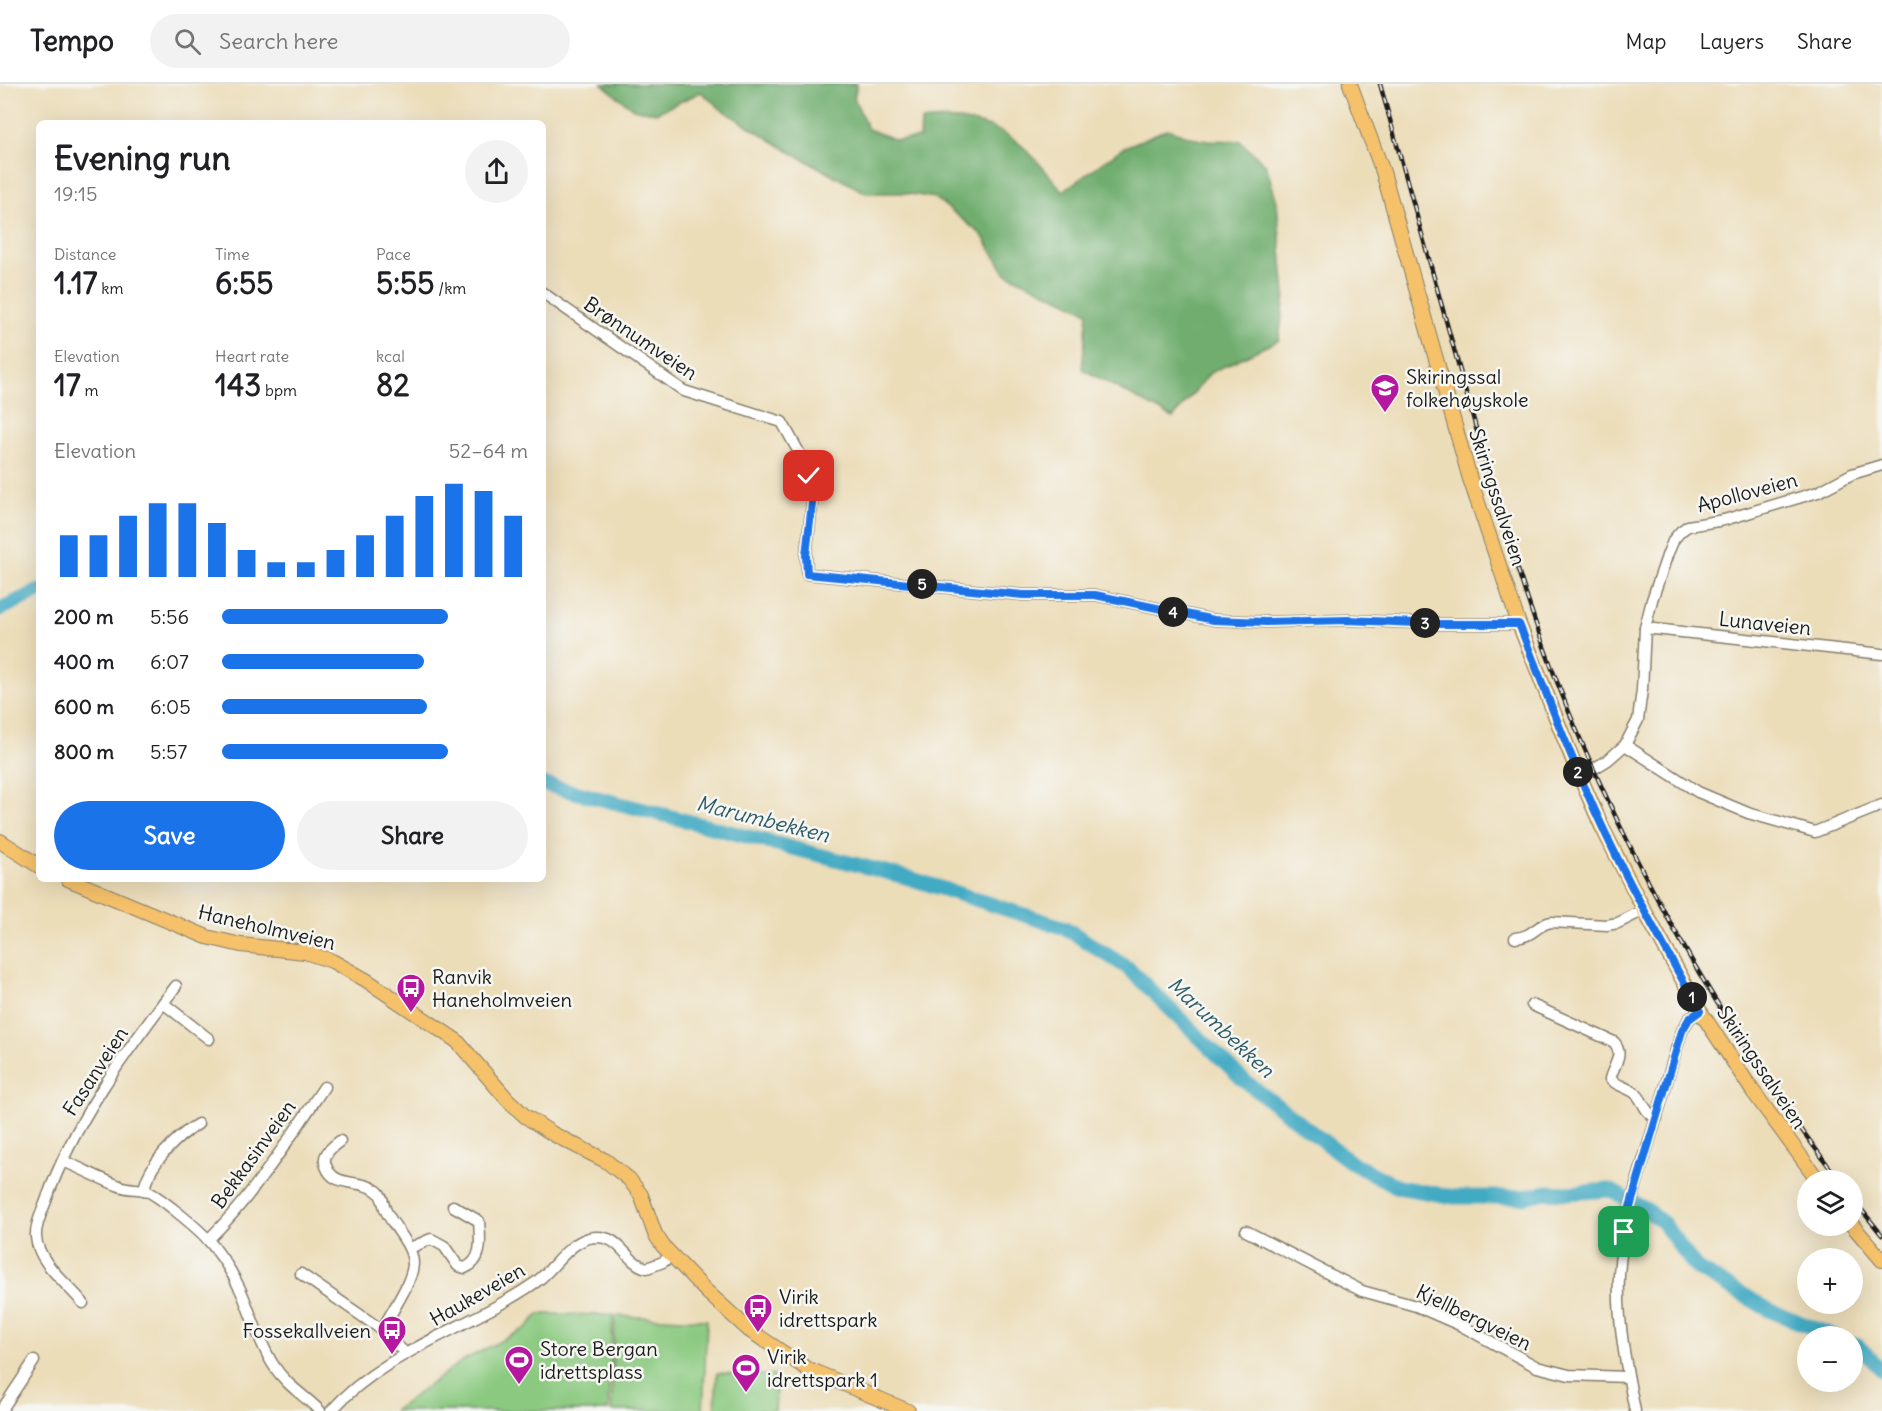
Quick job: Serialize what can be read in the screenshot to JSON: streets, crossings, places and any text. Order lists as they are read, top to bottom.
{
  "streets": {
    "main road": ["Skiringssalveien", "Haneholmveien"],
    "street": [
      "Brønnumveien",
      "Apolloveien",
      "Lunaveien",
      "Fasanveien",
      "Bekkasinveien",
      "Haukeveien",
      "Kjellbergveien"
    ]
  },
  "crossings": [
    ["Brønnumveien", "Skiringssalveien"],
    ["Apolloveien", "Skiringssalveien"],
    ["Apolloveien", "Lunaveien"],
    ["Haneholmveien", "Haukeveien"]
  ],
  "water": ["Marumbekken"],
  "places": {
    "school or university": ["Skiringssal folkehøyskole"],
    "bus stop": ["Ranvik Haneholmveien", "Virik idrettspark", "Fossekallveien"],
    "sports": ["Store Bergan idrettsplass", "Virik idrettspark 1"]
  },
  "page": {
    "header": "Tempo",
    "search": "Search here",
    "nav": ["Map", "Layers", "Share"],
    "heading": ["Evening run", "19:15"],
    "stats": [
      ["Distance", "1.17 km"],
      ["Time", "6:55"],
      ["Pace", "5:55 /km"],
      ["Elevation", "17 m"],
      ["Heart rate", "143 bpm"],
      ["kcal", "82"]
    ],
    "chart": ["Elevation", "52–64 m"],
    "pins": [
      "5",
      "4",
      "3",
      "2",
      "1"
    ],
    "list": [
      {
        "name": "200 m",
        "note": "5:56"
      },
      {
        "name": "400 m",
        "note": "6:07"
      },
      {
        "name": "600 m",
        "note": "6:05"
      },
      {
        "name": "800 m",
        "note": "5:57"
      }
    ],
    "buttons": ["Save", "Share"],
    "map_buttons": ["+", "−"]
  }
}
